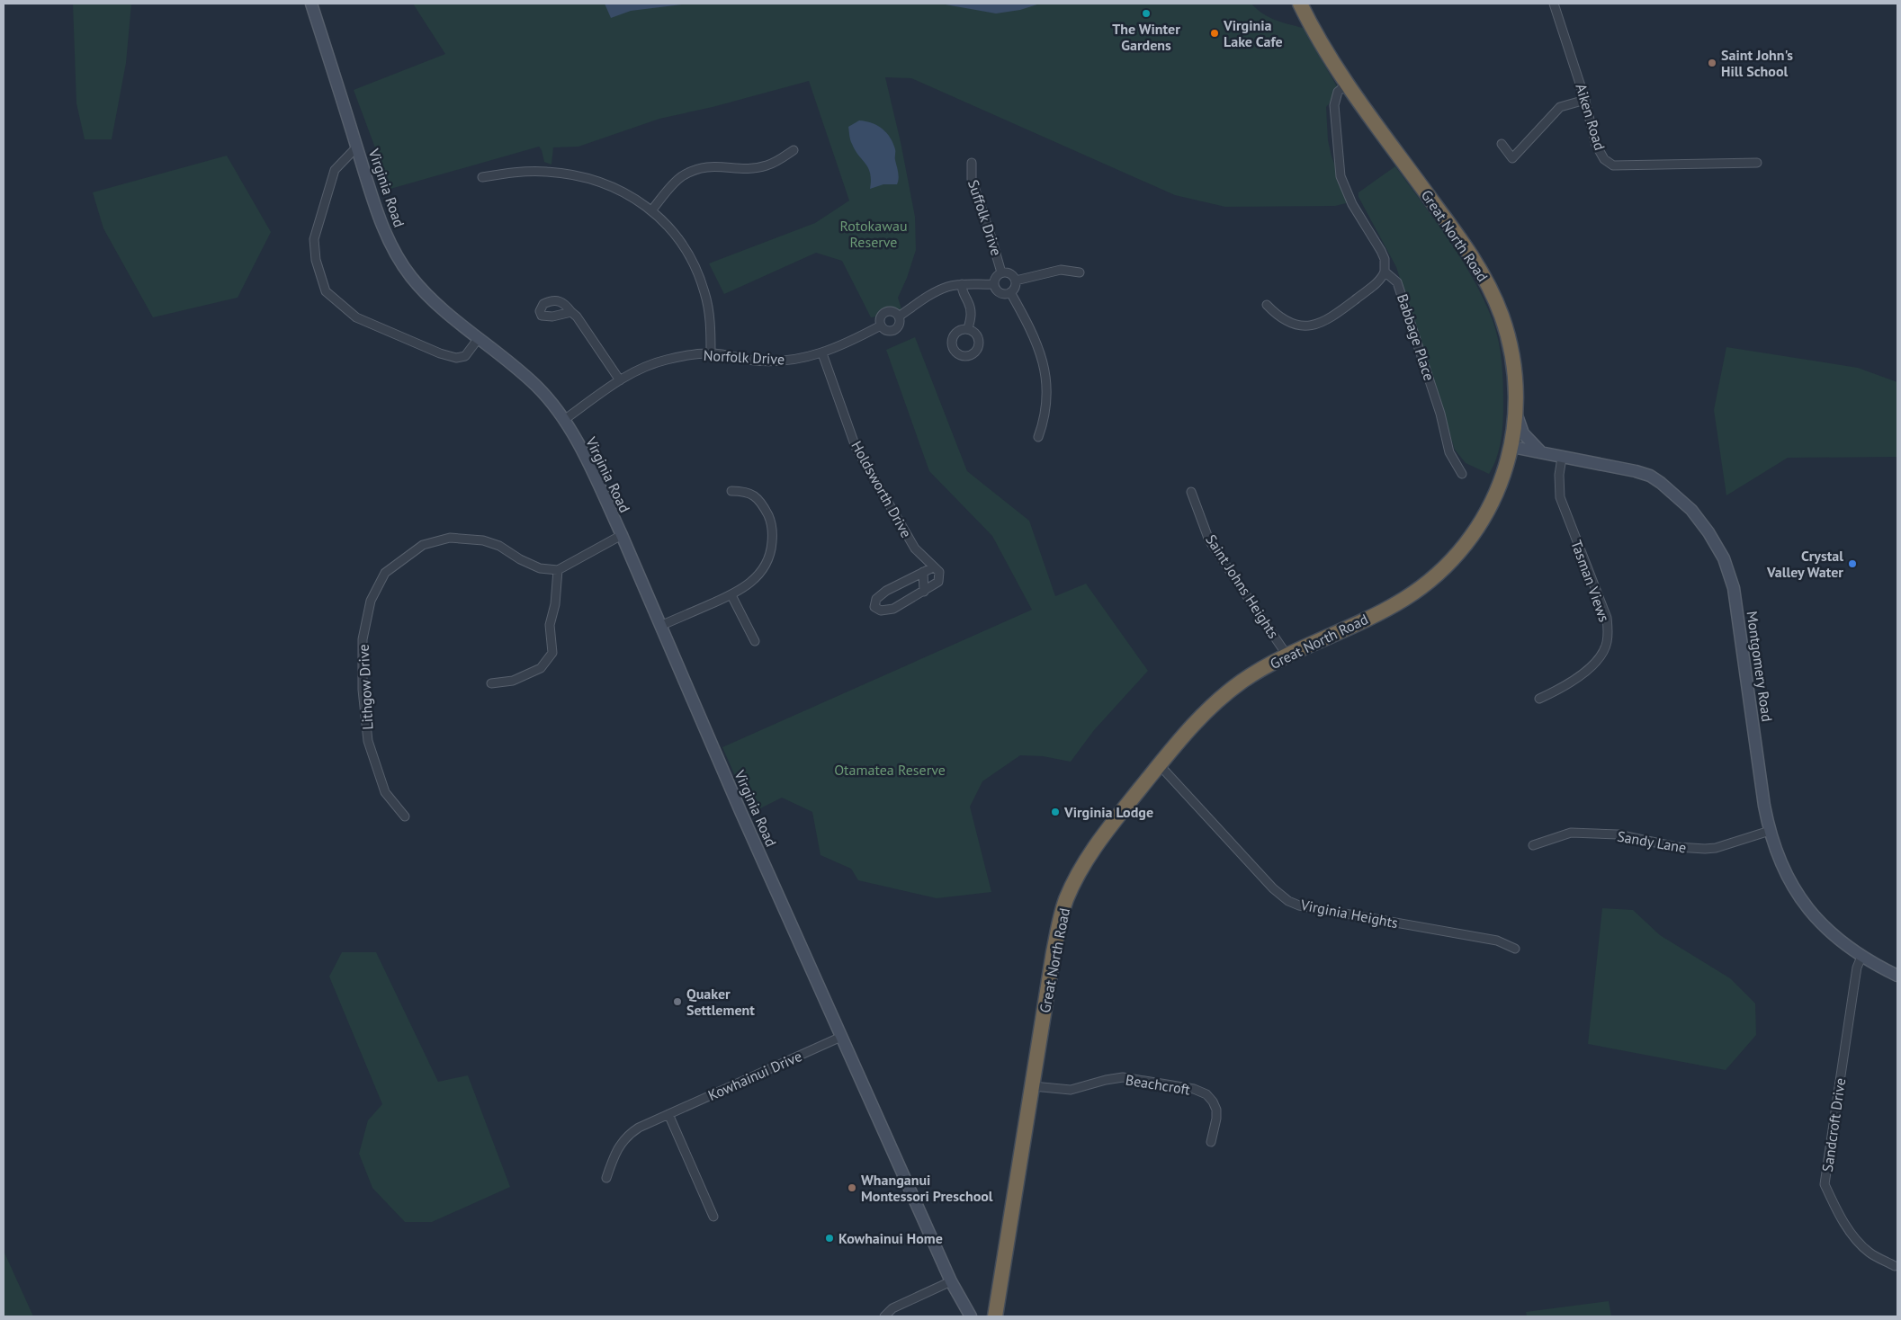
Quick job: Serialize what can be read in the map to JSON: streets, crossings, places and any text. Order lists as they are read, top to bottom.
{
  "streets": {
    "highway": ["Great North Road"],
    "street": [
      "Aiken Road",
      "Virginia Road",
      "Suffolk Drive",
      "Babbage Place",
      "Norfolk Drive",
      "Holdsworth Drive",
      "Tasman Views",
      "Saint Johns Heights",
      "Montgomery Road",
      "Lithgow Drive",
      "Sandy Lane",
      "Virginia Heights",
      "Kowhainui Drive",
      "Beachcroft",
      "Sandcroft Drive"
    ]
  },
  "crossings": [
    ["Virginia Road", "Norfolk Drive"],
    ["Virginia Road", "Kowhainui Drive"],
    ["Suffolk Drive", "Norfolk Drive"],
    ["Great North Road", "Saint Johns Heights"],
    ["Great North Road", "Montgomery Road"],
    ["Great North Road", "Virginia Heights"],
    ["Great North Road", "Beachcroft"],
    ["Norfolk Drive", "Holdsworth Drive"],
    ["Tasman Views", "Montgomery Road"],
    ["Montgomery Road", "Sandy Lane"],
    ["Montgomery Road", "Sandcroft Drive"]
  ],
  "parks": ["Rotokawau Reserve", "Otamatea Reserve"],
  "places": [
    "The Winter Gardens",
    "Virginia Lake Cafe",
    "Saint John's Hill School",
    "Crystal Valley Water",
    "Virginia Lodge",
    "Quaker Settlement",
    "Whanganui Montessori Preschool",
    "Kowhainui Home"
  ]
}
